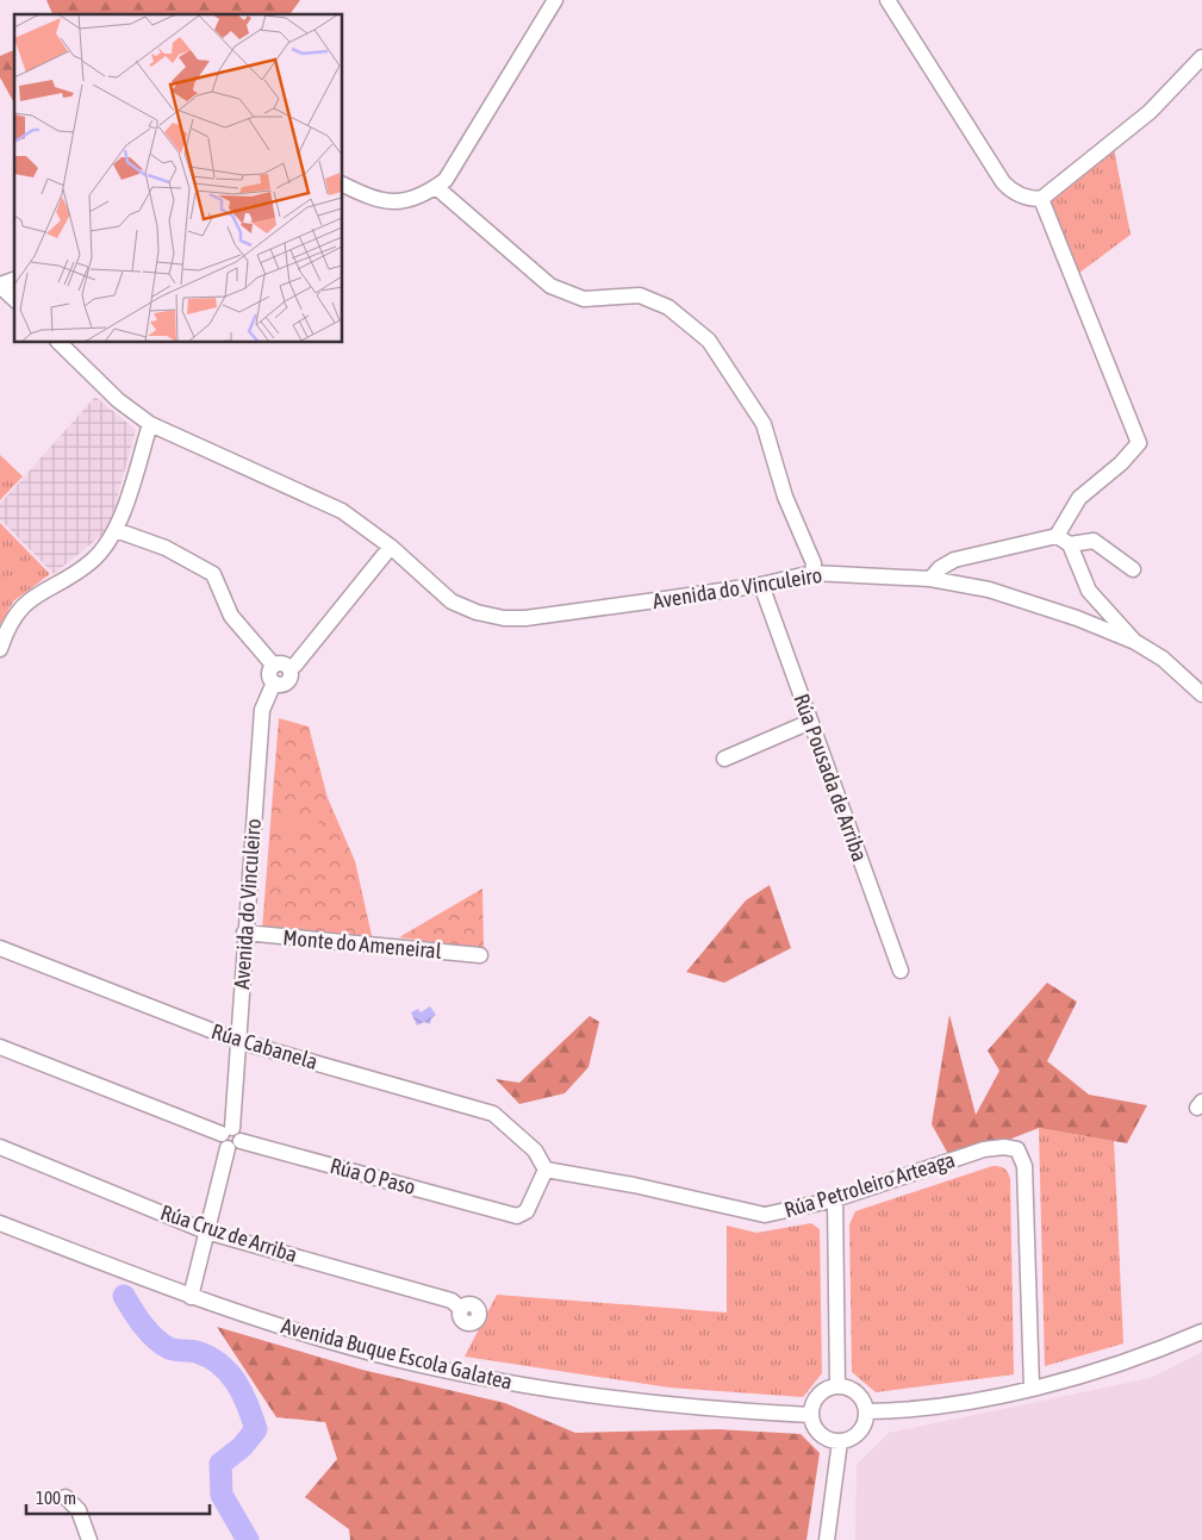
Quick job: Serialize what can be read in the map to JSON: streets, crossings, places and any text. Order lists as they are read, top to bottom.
{
  "streets": {
    "street": [
      "Avenida do Vinculeiro",
      "Rúa Pousada de Arriba",
      "Monte do Ameneiral",
      "Rúa Cabanela",
      "Rúa O Paso",
      "Rúa Petroleiro Arteaga",
      "Rúa Cruz de Arriba",
      "Avenida Buque Escola Galatea"
    ]
  },
  "crossings": [
    ["Avenida do Vinculeiro", "Rúa Pousada de Arriba"],
    ["Avenida do Vinculeiro", "Monte do Ameneiral"],
    ["Avenida do Vinculeiro", "Rúa Cabanela"],
    ["Avenida do Vinculeiro", "Rúa O Paso"],
    ["Rúa Cabanela", "Rúa O Paso"],
    ["Rúa Cabanela", "Rúa Petroleiro Arteaga"],
    ["Rúa O Paso", "Rúa Petroleiro Arteaga"]
  ],
  "scale_bar": "100 m"
}
